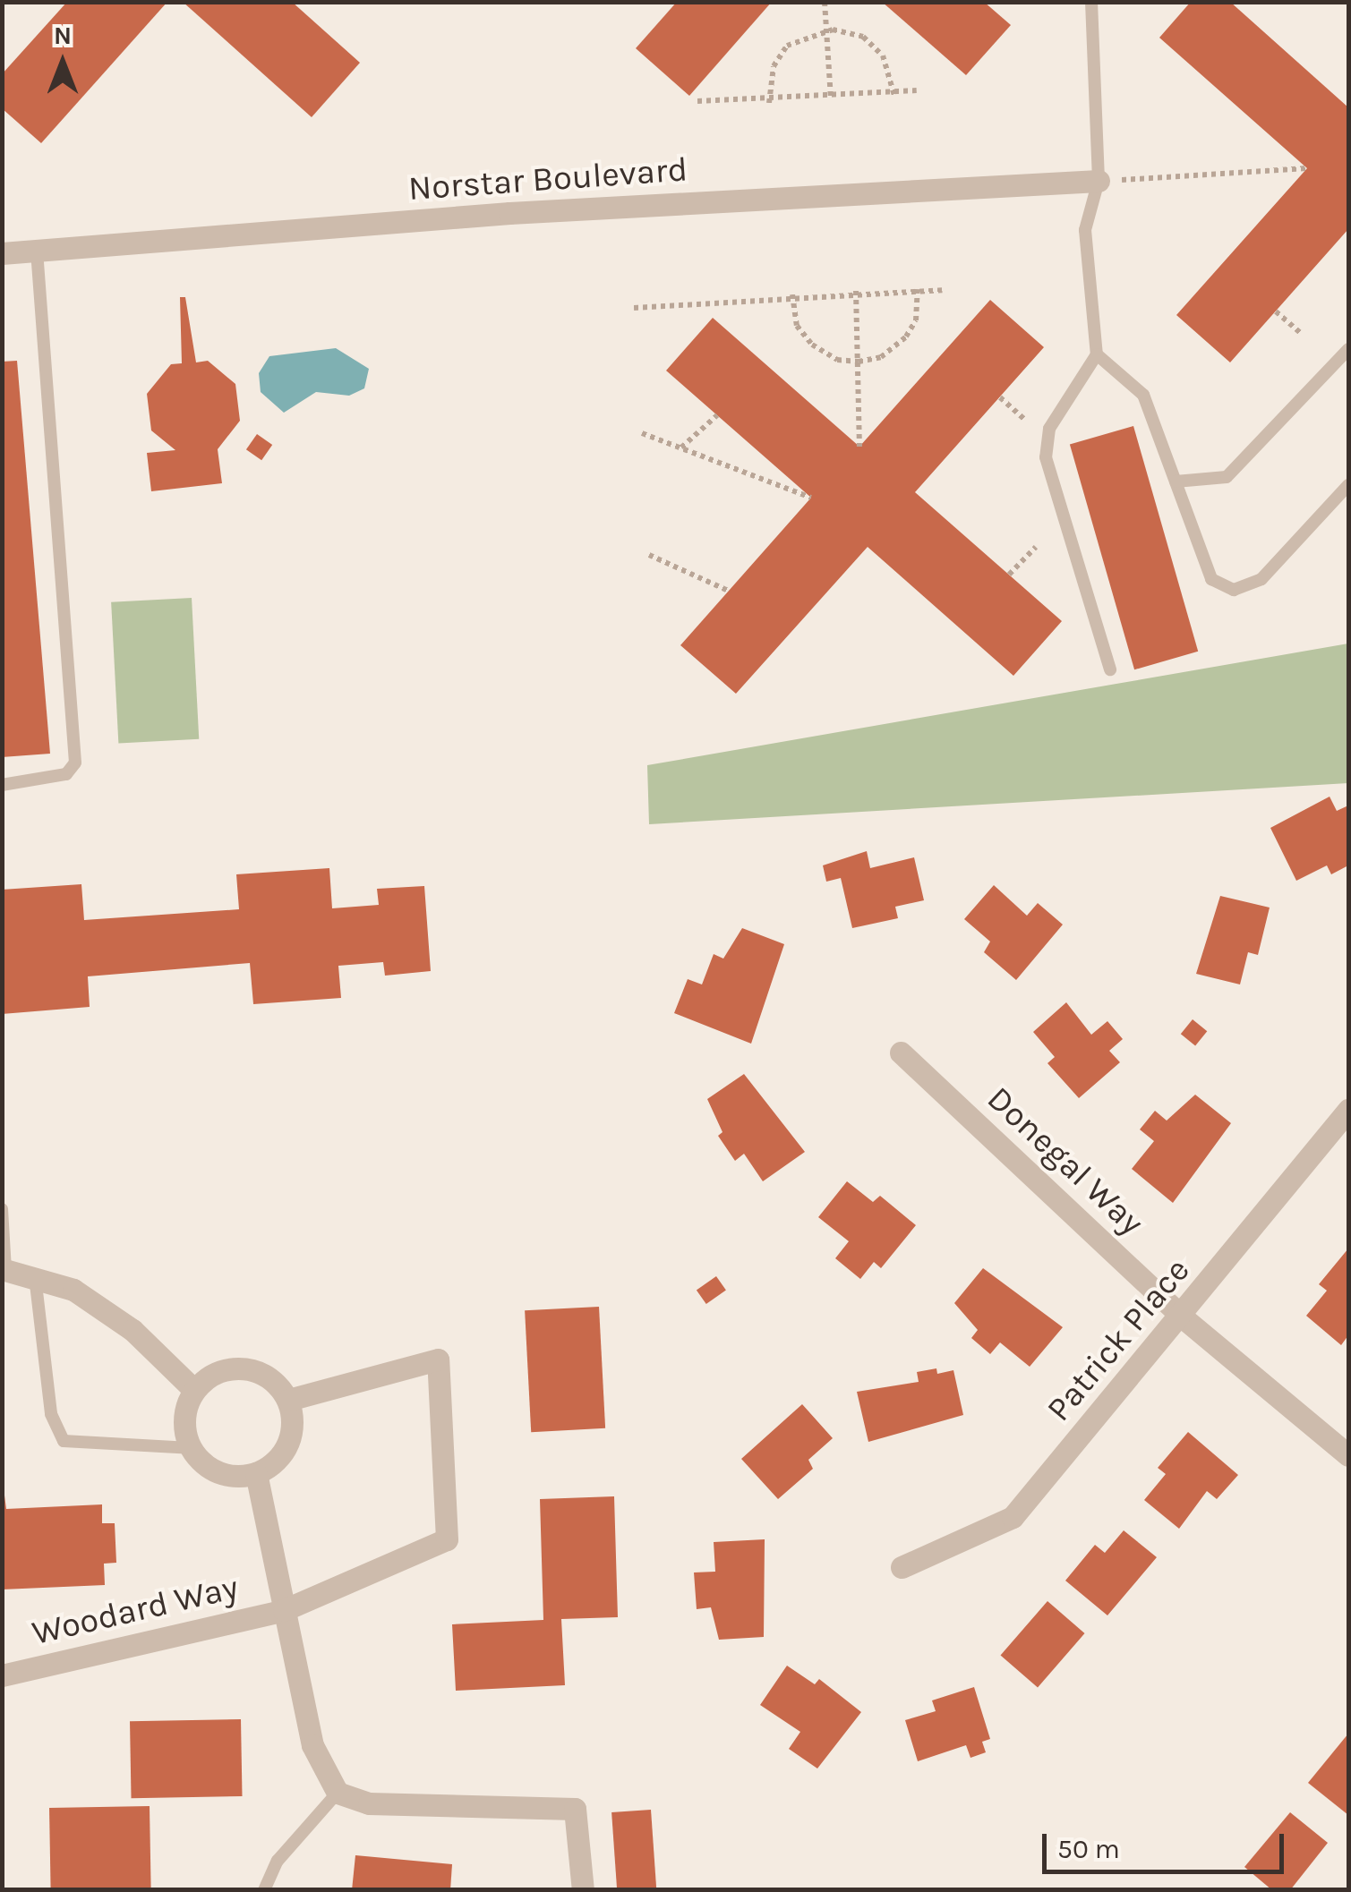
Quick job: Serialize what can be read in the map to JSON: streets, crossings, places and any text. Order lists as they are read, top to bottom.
{
  "streets": {
    "street": [
      "Norstar Boulevard",
      "Donegal Way",
      "Patrick Place",
      "Woodard Way"
    ]
  },
  "crossings": [
    ["Donegal Way", "Patrick Place"]
  ],
  "scale_bar": "50 m",
  "north": "top"
}
